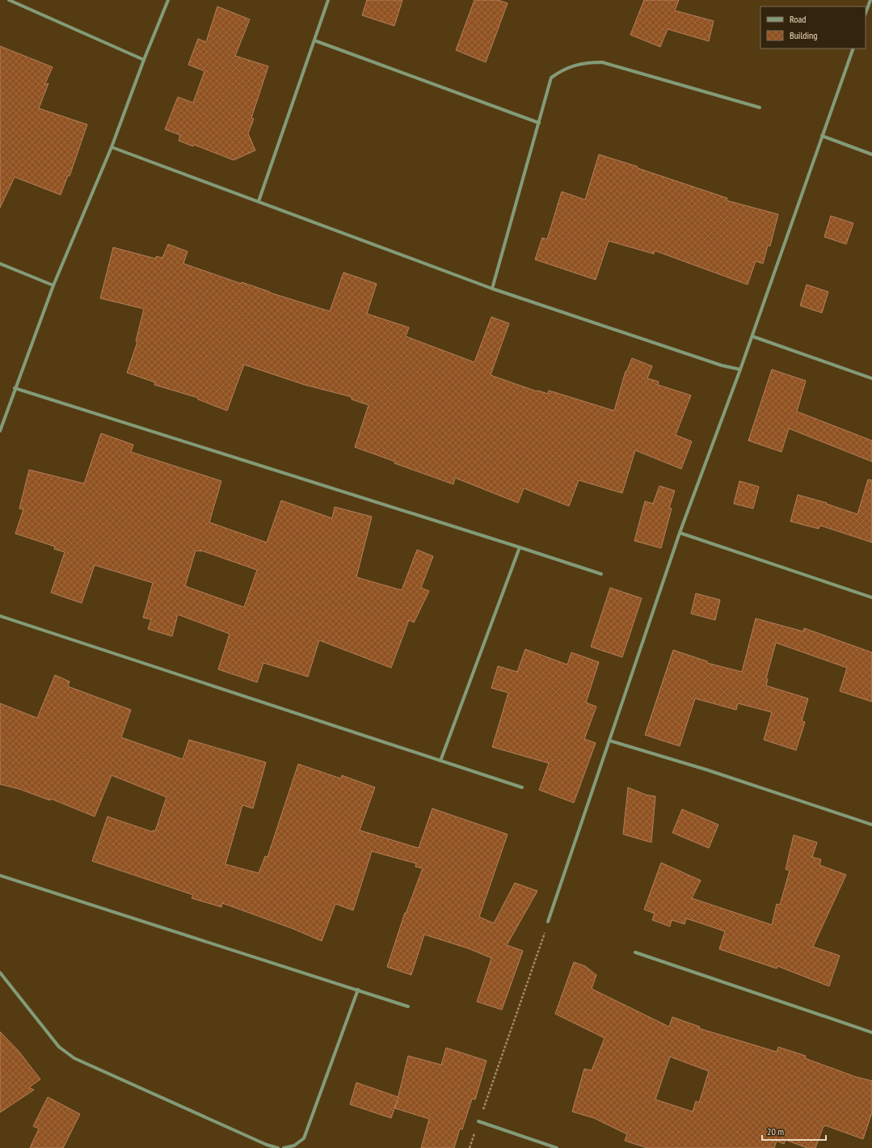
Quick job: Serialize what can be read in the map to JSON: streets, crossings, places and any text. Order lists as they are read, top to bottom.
{
  "legend": ["Road", "Building"],
  "scale_bar": "20 m"
}
